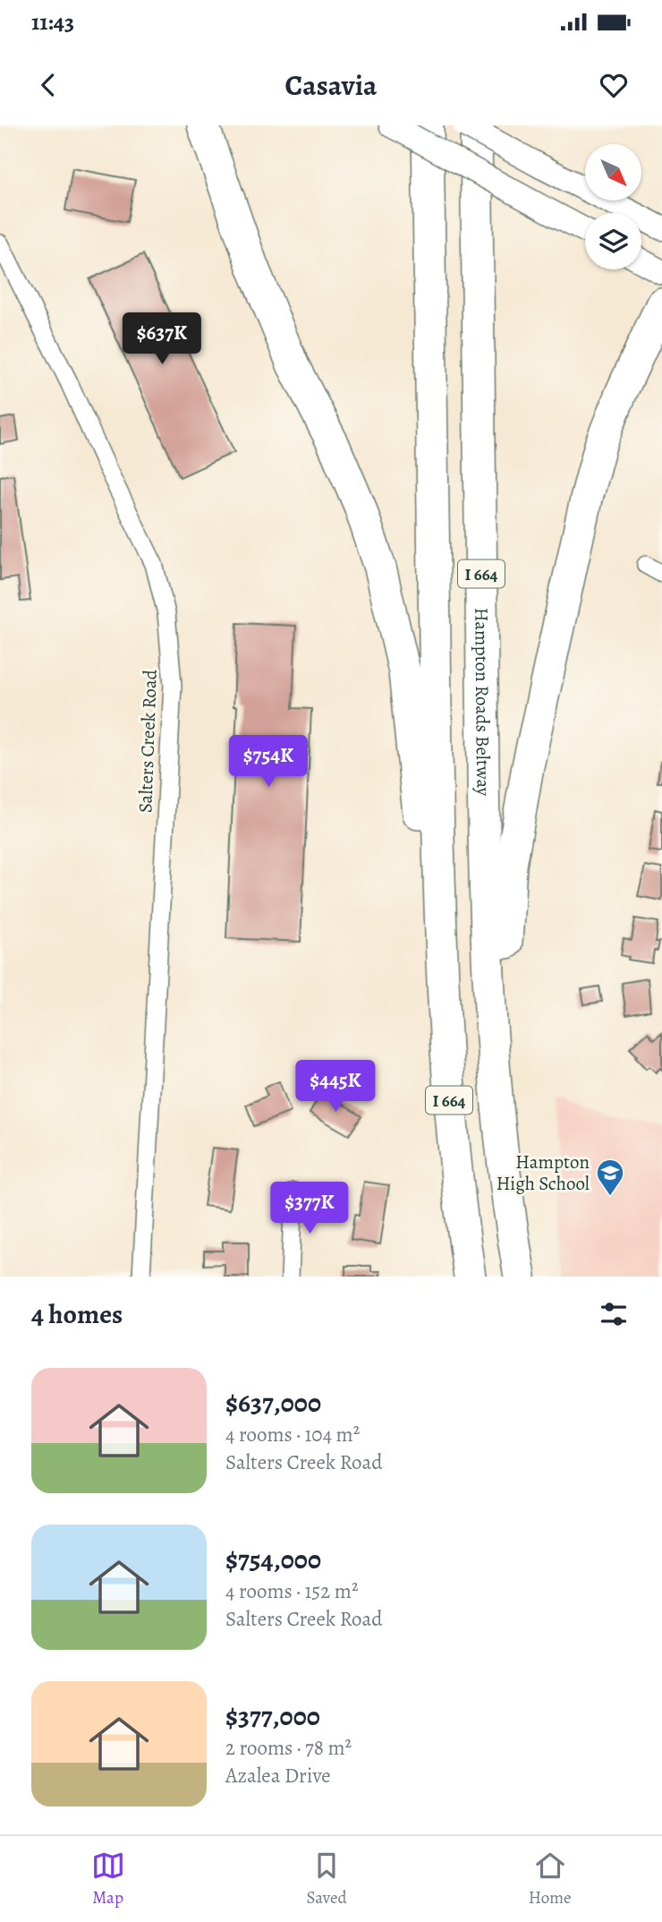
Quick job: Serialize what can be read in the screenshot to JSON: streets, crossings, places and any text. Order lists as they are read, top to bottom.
{
  "streets": {
    "highway": ["I 664", "Hampton Roads Beltway"],
    "street": ["Salters Creek Road"]
  },
  "places": {
    "school or university": ["Hampton High School"]
  },
  "north": "bottom right",
  "page": {
    "status": "11:43",
    "header": "Casavia",
    "price": [
      "$637K",
      "$754K",
      "$445K",
      "$377K"
    ],
    "heading": "4 homes",
    "list": [
      {
        "name": "$637,000",
        "note": "4 rooms · 104 m² · Salters Creek Road"
      },
      {
        "name": "$754,000",
        "note": "4 rooms · 152 m² · Salters Creek Road"
      },
      {
        "name": "$377,000",
        "note": "2 rooms · 78 m² · Azalea Drive"
      }
    ],
    "tabs": ["Map", "Saved", "Home"]
  }
}
